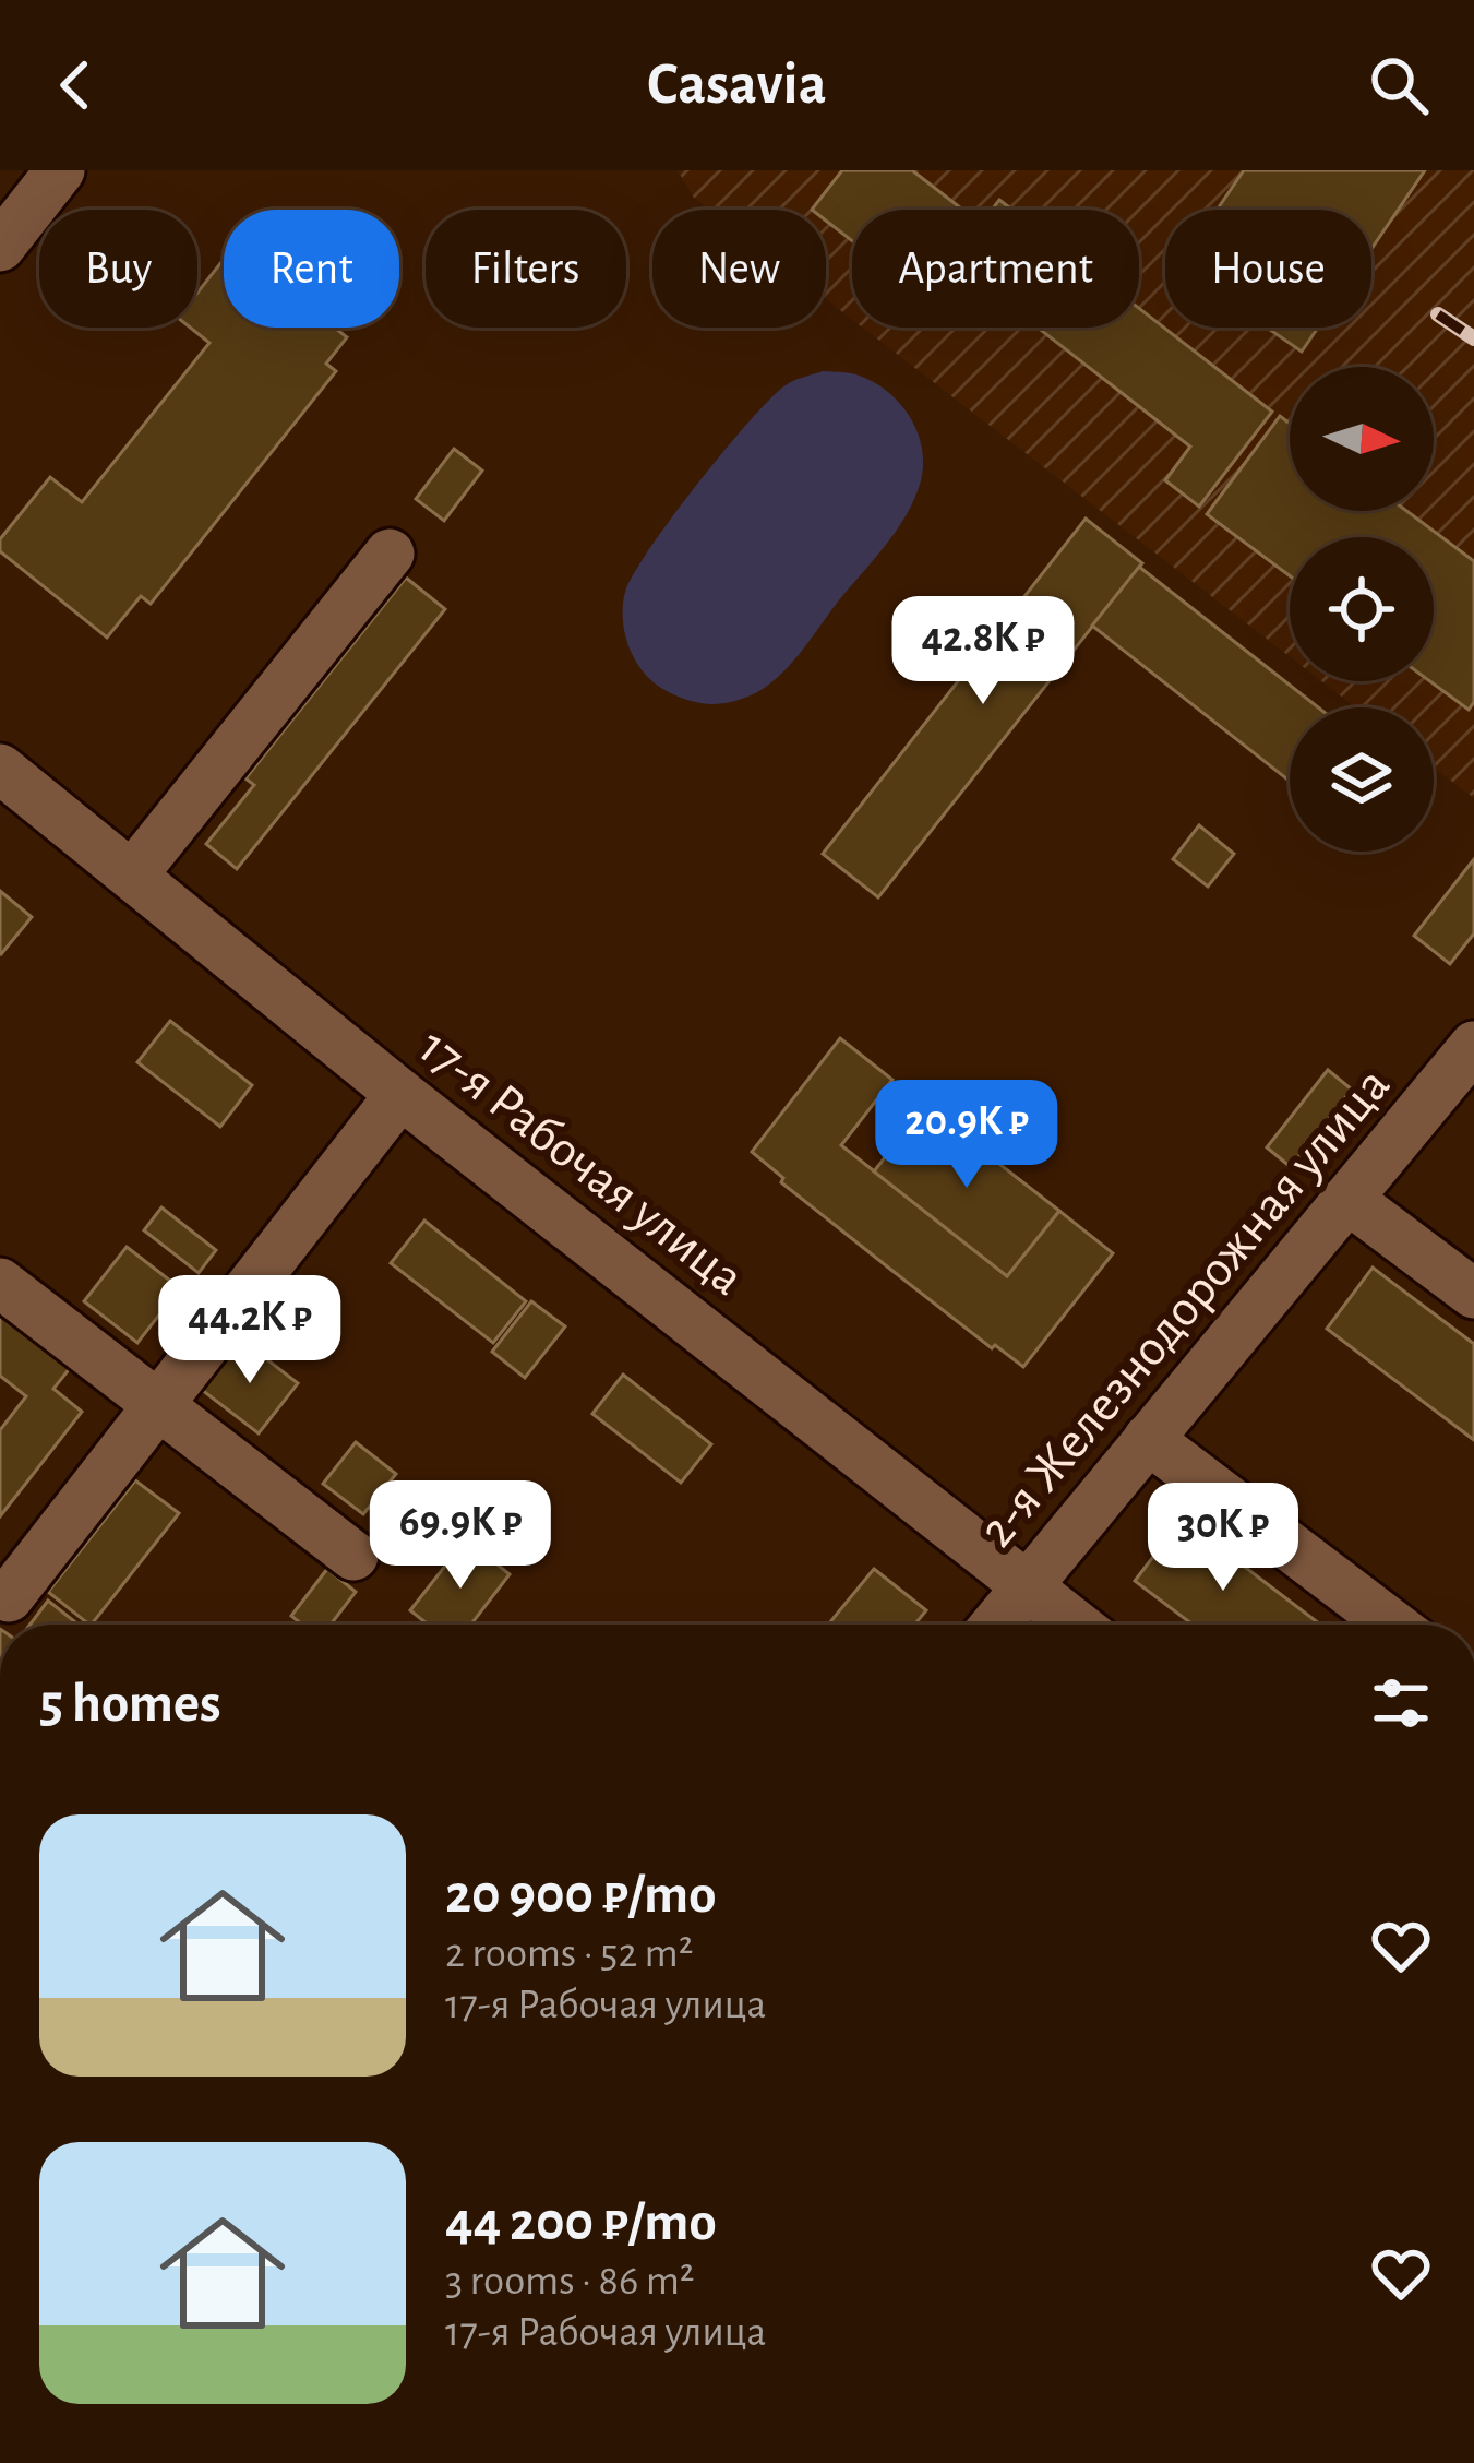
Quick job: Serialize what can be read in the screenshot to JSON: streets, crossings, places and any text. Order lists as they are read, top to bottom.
{
  "streets": {
    "street": ["17-я Рабочая улица", "2-я Железнодорожная улица"]
  },
  "crossings": [
    ["17-я Рабочая улица", "2-я Железнодорожная улица"]
  ],
  "north": "right",
  "page": {
    "header": "Casavia",
    "chip": [
      "Buy",
      "Rent",
      "Filters",
      "New",
      "Apartment",
      "House"
    ],
    "price": [
      "42.8K ₽",
      "20.9K ₽",
      "44.2K ₽",
      "69.9K ₽",
      "30K ₽"
    ],
    "heading": "5 homes",
    "list": [
      {
        "name": "20 900 ₽/mo",
        "note": "2 rooms · 52 m² · 17-я Рабочая улица"
      },
      {
        "name": "44 200 ₽/mo",
        "note": "3 rooms · 86 m² · 17-я Рабочая улица"
      }
    ]
  }
}
